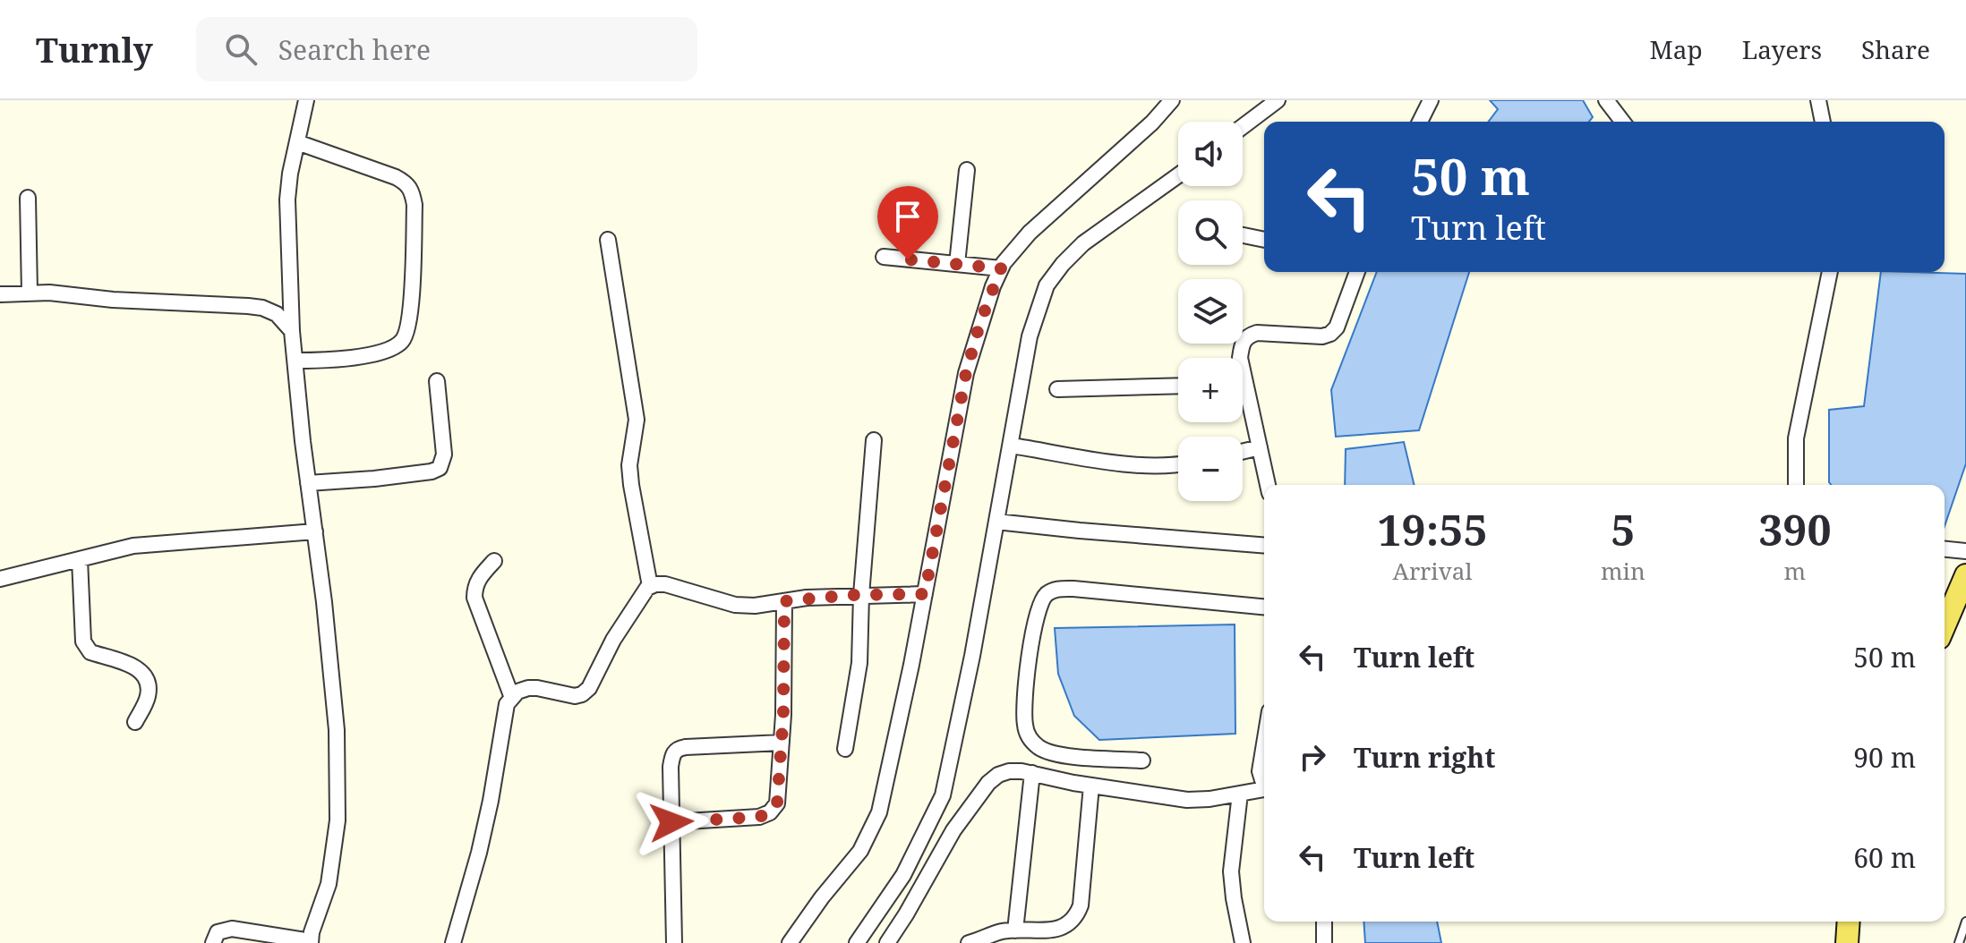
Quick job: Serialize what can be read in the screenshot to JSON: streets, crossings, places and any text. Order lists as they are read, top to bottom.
{
  "page": {
    "header": "Turnly",
    "search": "Search here",
    "nav": ["Map", "Layers", "Share"],
    "map_buttons": ["+", "−"],
    "turn": ["50 m", "Turn left"],
    "eta": [
      "19:55",
      "Arrival",
      "5",
      "min",
      "390",
      "m"
    ],
    "list": [
      {
        "name": "Turn left",
        "value": "50 m"
      },
      {
        "name": "Turn right",
        "value": "90 m"
      },
      {
        "name": "Turn left",
        "value": "60 m"
      }
    ]
  }
}
